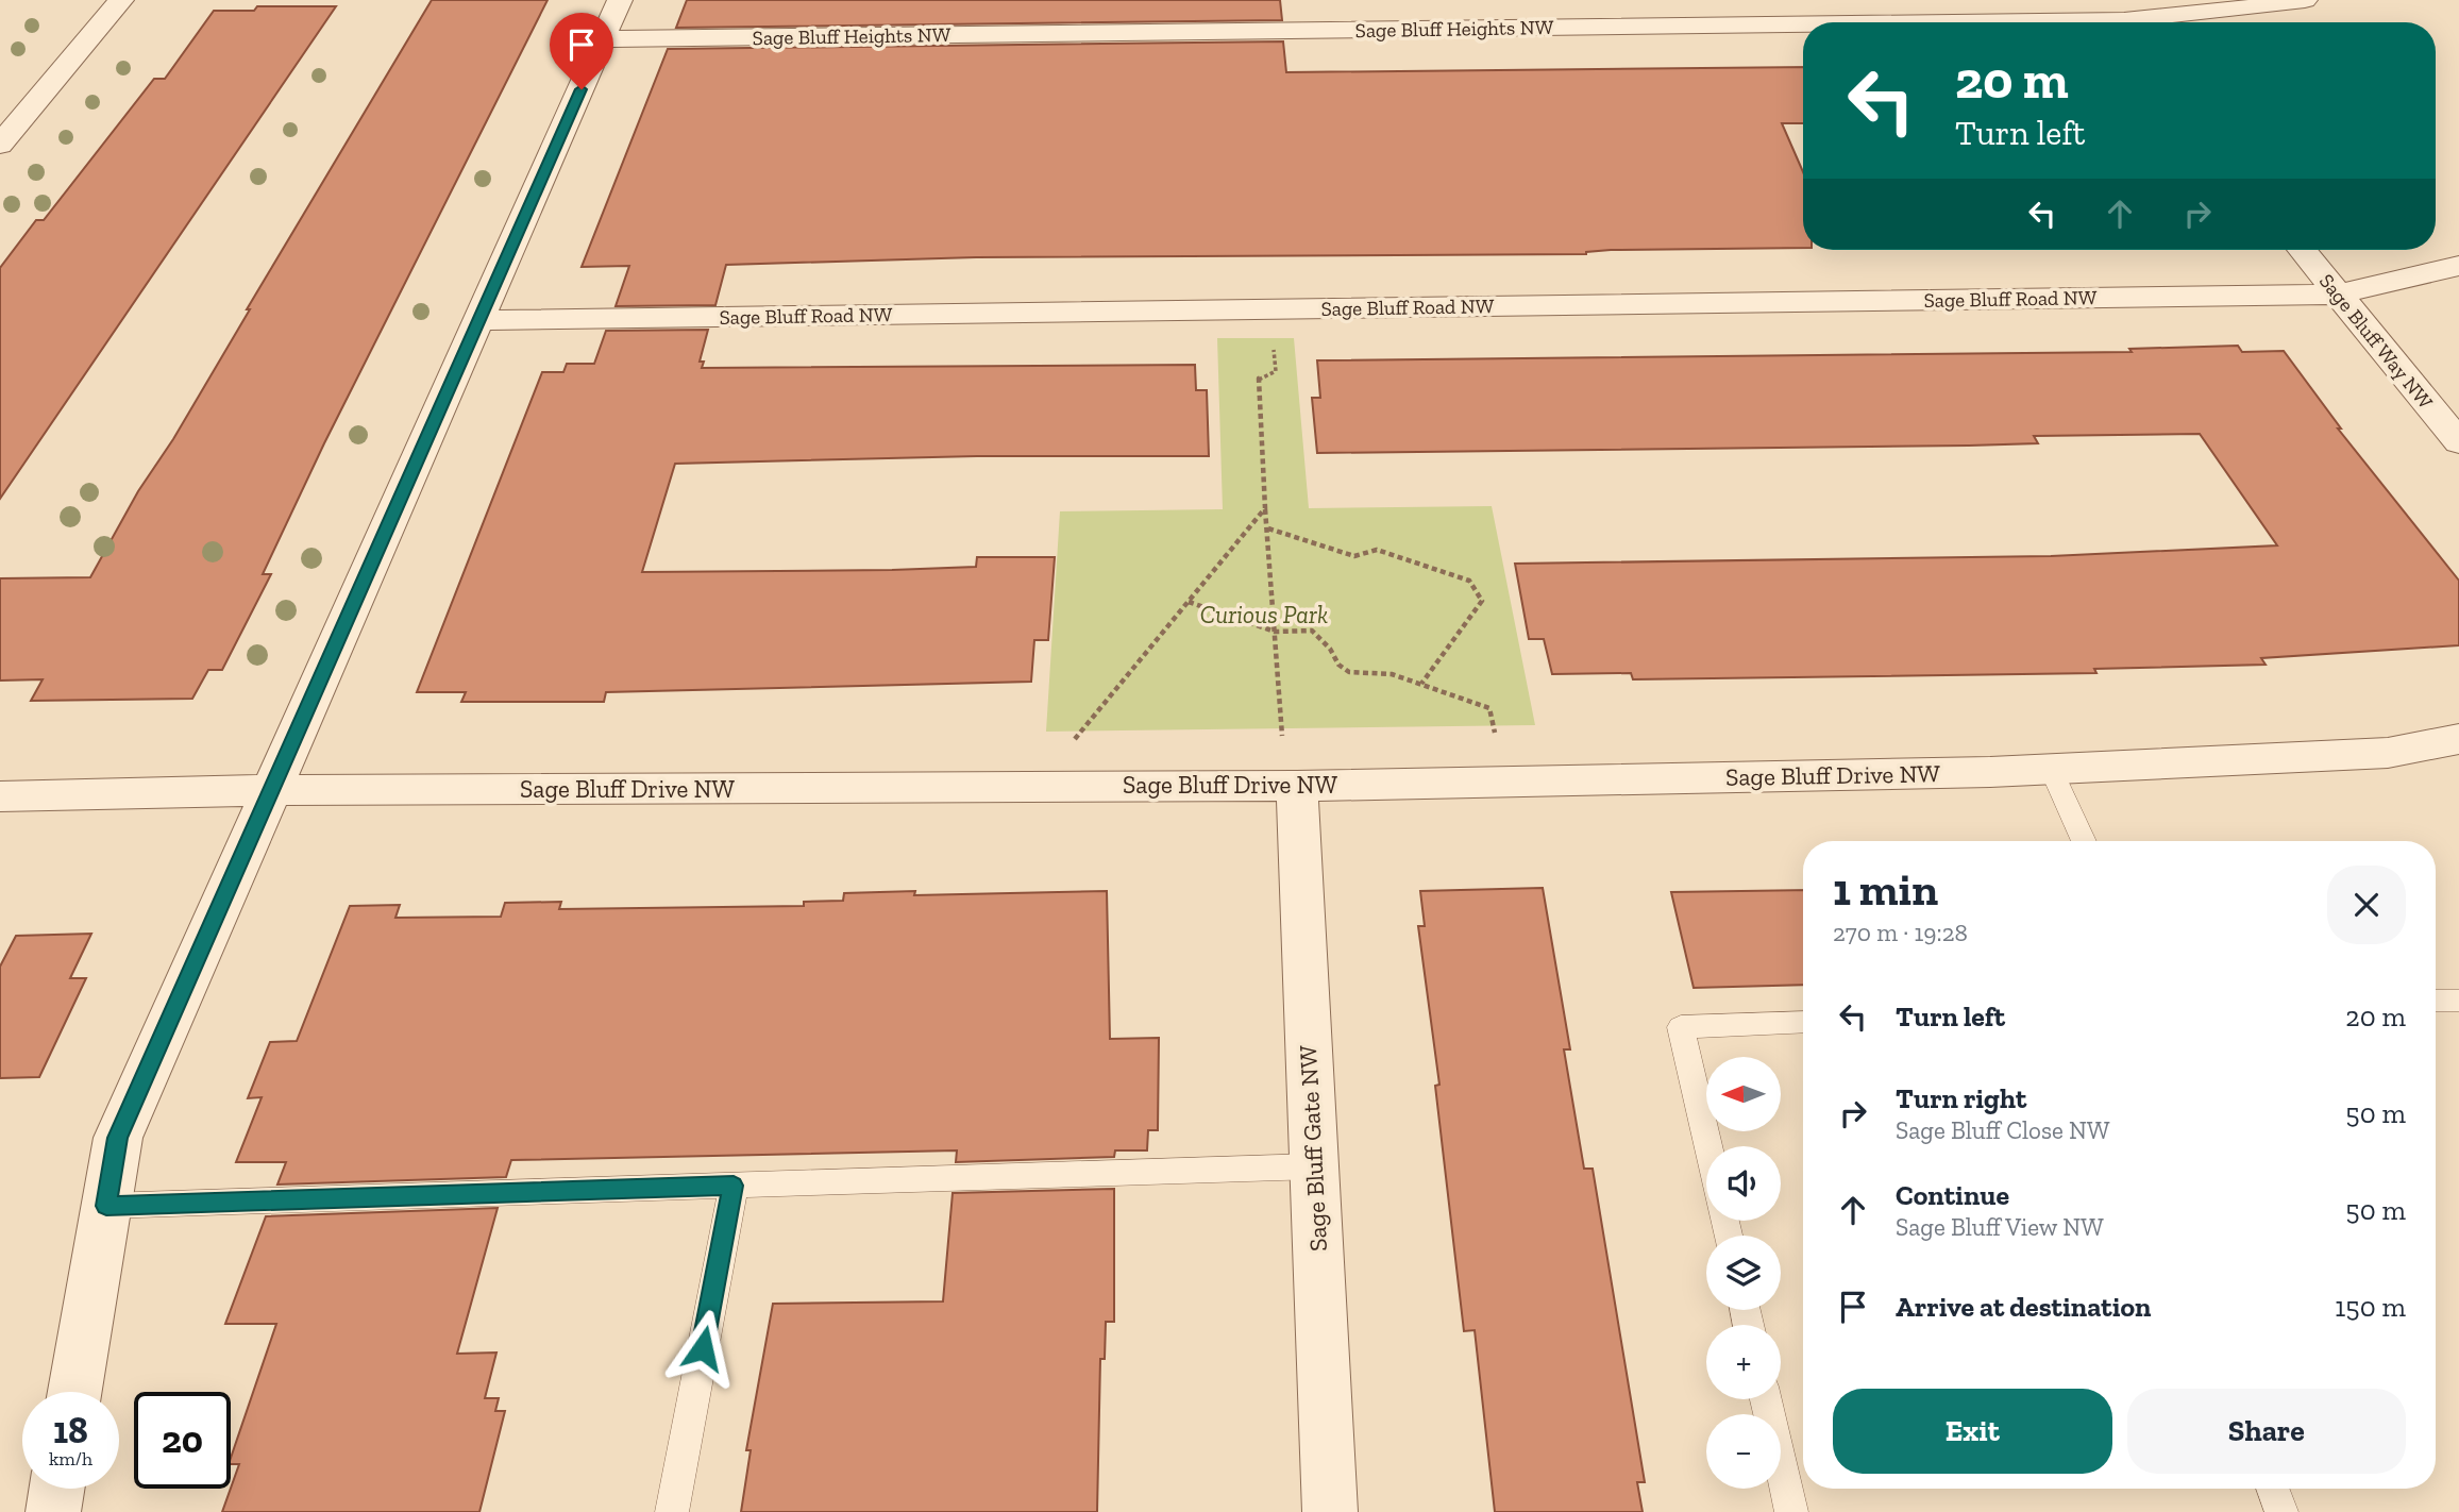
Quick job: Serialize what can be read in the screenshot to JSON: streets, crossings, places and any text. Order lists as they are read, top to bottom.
{
  "streets": {
    "street": [
      "Sage Bluff Heights NW",
      "Sage Bluff Road NW",
      "Sage Bluff Way NW",
      "Sage Bluff Drive NW",
      "Sage Bluff Gate NW"
    ]
  },
  "crossings": [
    ["Sage Bluff Road NW", "Sage Bluff Way NW"],
    ["Sage Bluff Drive NW", "Sage Bluff Gate NW"]
  ],
  "parks": ["Curious Park"],
  "north": "left",
  "page": {
    "turn": ["20 m", "Turn left"],
    "heading": ["1 min", "270 m · 19:28"],
    "list": [
      {
        "name": "Turn left",
        "value": "20 m"
      },
      {
        "name": "Turn right",
        "note": "Sage Bluff Close NW",
        "value": "50 m"
      },
      {
        "name": "Continue",
        "note": "Sage Bluff View NW",
        "value": "50 m"
      },
      {
        "name": "Arrive at destination",
        "value": "150 m"
      }
    ],
    "map_buttons": ["+", "−"],
    "buttons": ["Exit", "Share"],
    "speed": "18 km/h",
    "limit": "20"
  }
}
